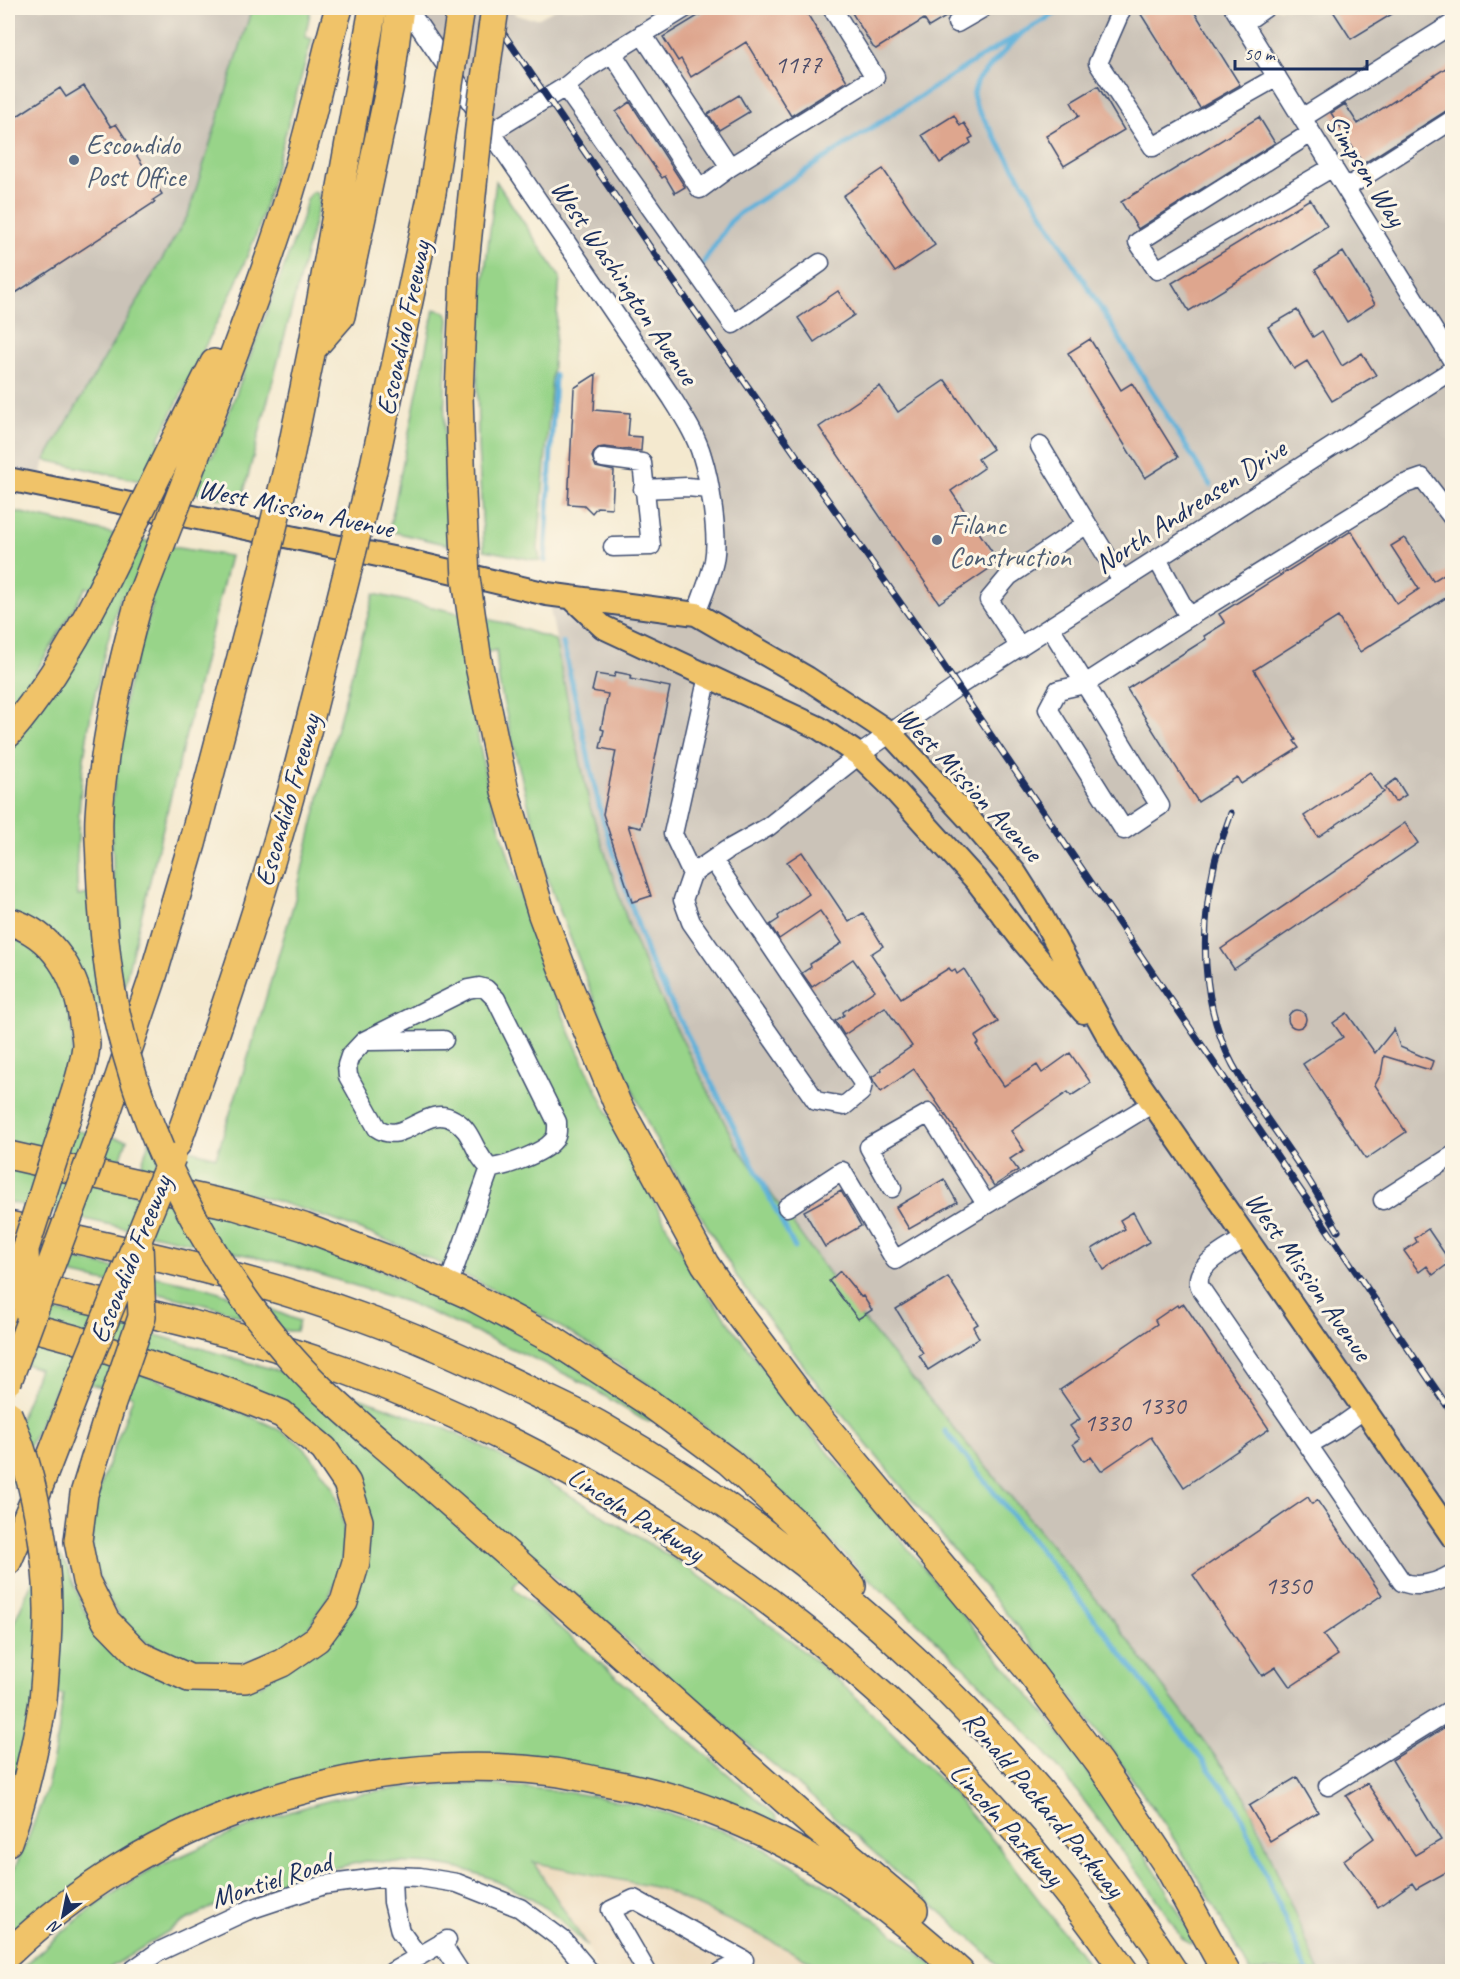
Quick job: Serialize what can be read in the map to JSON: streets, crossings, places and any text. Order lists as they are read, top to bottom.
{
  "streets": {
    "highway": ["Escondido Freeway", "Lincoln Parkway", "Ronald Packard Parkway"],
    "main road": ["West Mission Avenue"],
    "street": [
      "Simpson Way",
      "West Washington Avenue",
      "North Andreasen Drive",
      "Montiel Road"
    ]
  },
  "crossings": [
    ["West Washington Avenue", "West Mission Avenue"],
    ["North Andreasen Drive", "West Mission Avenue"],
    ["Lincoln Parkway", "Ronald Packard Parkway"]
  ],
  "places": ["Escondido Post Office", "Filanc Construction"],
  "house_numbers": [
    "1177",
    "1330",
    "1330",
    "1350"
  ],
  "scale_bar": "50 m",
  "north": "bottom left"
}
